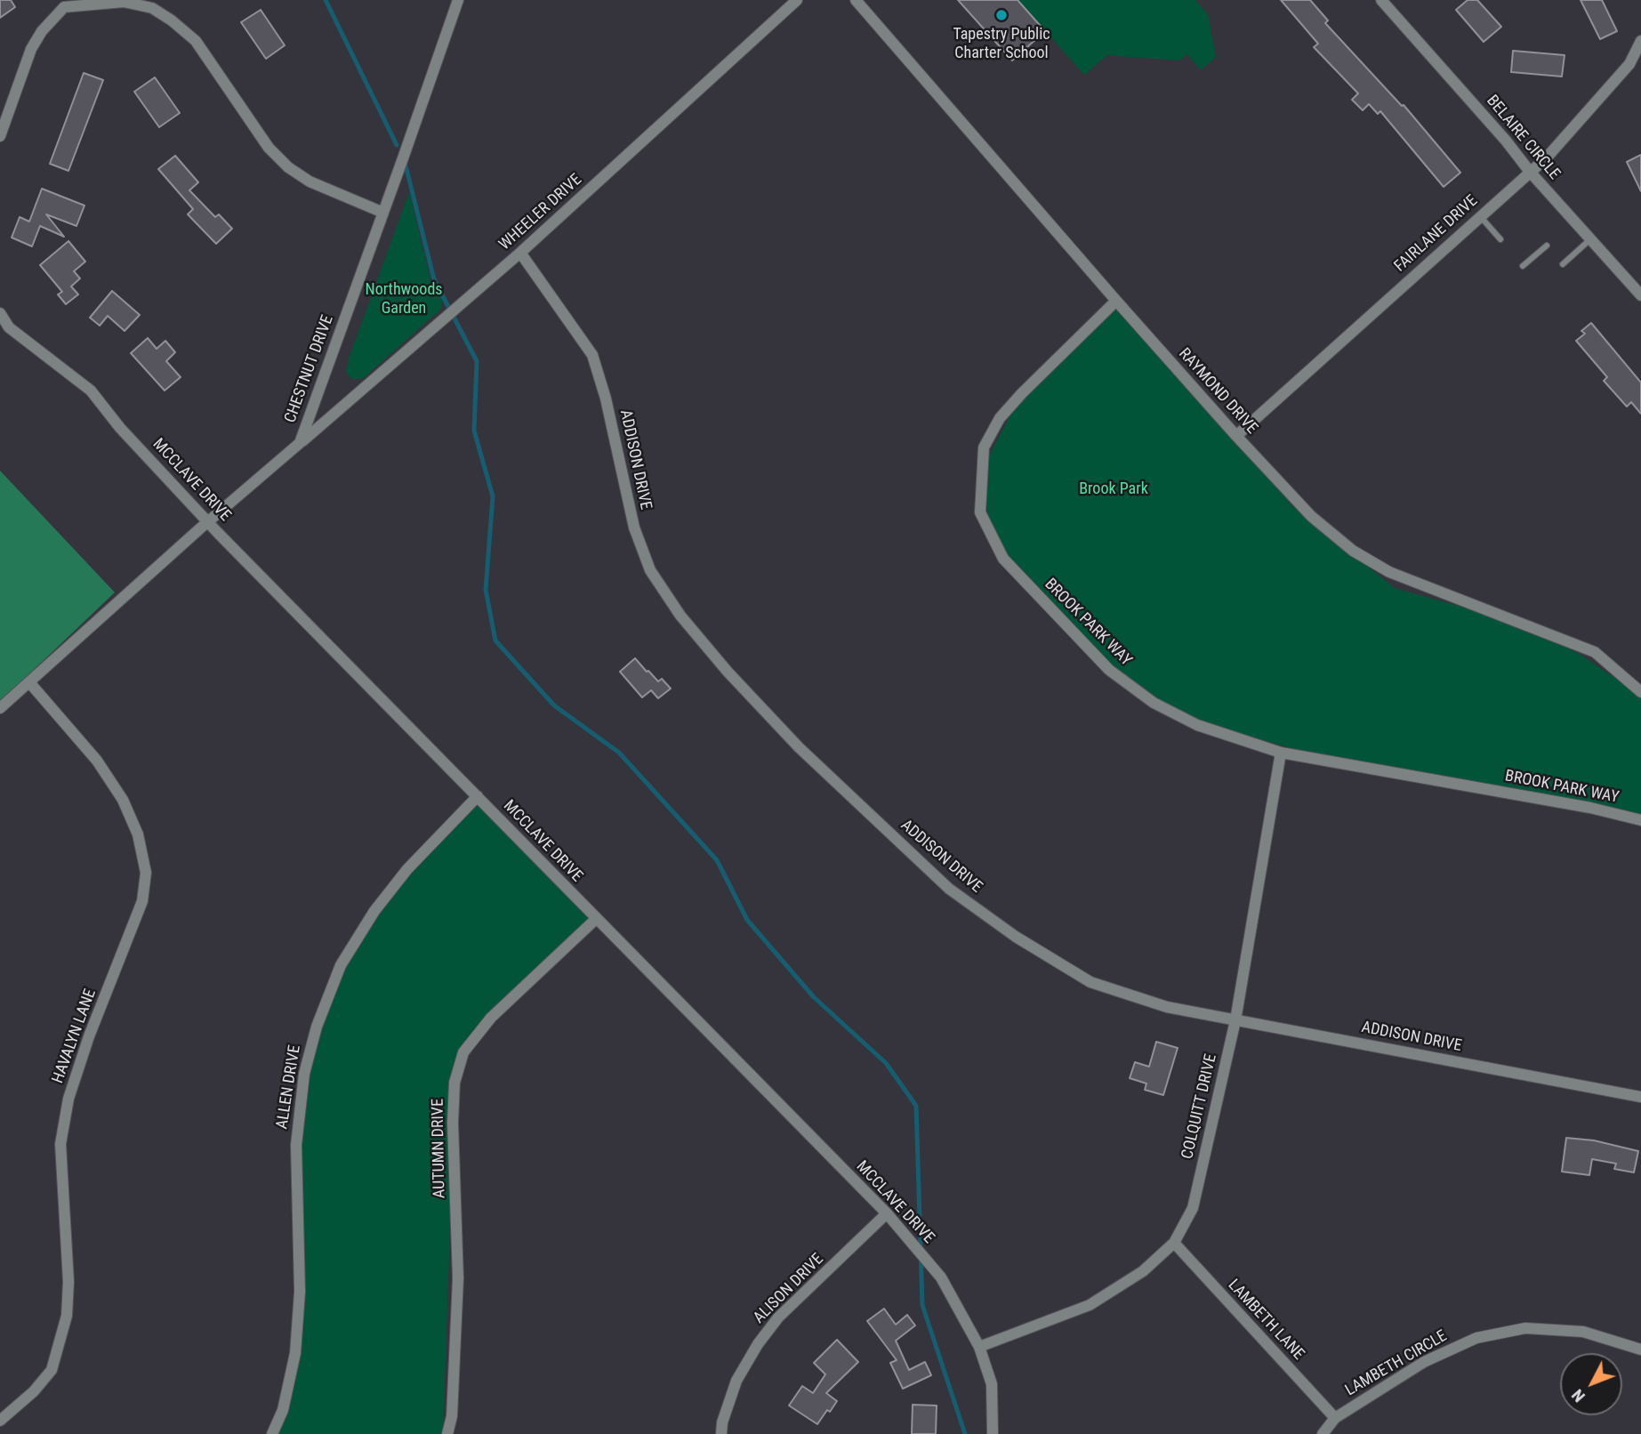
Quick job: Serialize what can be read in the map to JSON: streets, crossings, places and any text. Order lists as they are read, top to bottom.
{
  "streets": {
    "street": [
      "BELAIRE CIRCLE",
      "WHEELER DRIVE",
      "FAIRLANE DRIVE",
      "CHESTNUT DRIVE",
      "RAYMOND DRIVE",
      "ADDISON DRIVE",
      "MCCLAVE DRIVE",
      "BROOK PARK WAY",
      "HAVALYN LANE",
      "ALLEN DRIVE",
      "COLQUITT DRIVE",
      "AUTUMN DRIVE",
      "ALISON DRIVE",
      "LAMBETH LANE",
      "LAMBETH CIRCLE"
    ]
  },
  "crossings": [
    ["BELAIRE CIRCLE", "FAIRLANE DRIVE"],
    ["WHEELER DRIVE", "CHESTNUT DRIVE"],
    ["WHEELER DRIVE", "ADDISON DRIVE"],
    ["FAIRLANE DRIVE", "RAYMOND DRIVE"],
    ["CHESTNUT DRIVE", "MCCLAVE DRIVE"],
    ["CHESTNUT DRIVE", "HAVALYN LANE"],
    ["RAYMOND DRIVE", "BROOK PARK WAY"],
    ["ADDISON DRIVE", "COLQUITT DRIVE"],
    ["MCCLAVE DRIVE", "ALLEN DRIVE"],
    ["MCCLAVE DRIVE", "COLQUITT DRIVE"],
    ["MCCLAVE DRIVE", "AUTUMN DRIVE"],
    ["MCCLAVE DRIVE", "ALISON DRIVE"],
    ["BROOK PARK WAY", "COLQUITT DRIVE"],
    ["COLQUITT DRIVE", "LAMBETH LANE"],
    ["LAMBETH LANE", "LAMBETH CIRCLE"]
  ],
  "parks": ["Northwoods Garden", "Brook Park"],
  "places": ["Tapestry Public Charter School"],
  "north": "bottom left"
}
